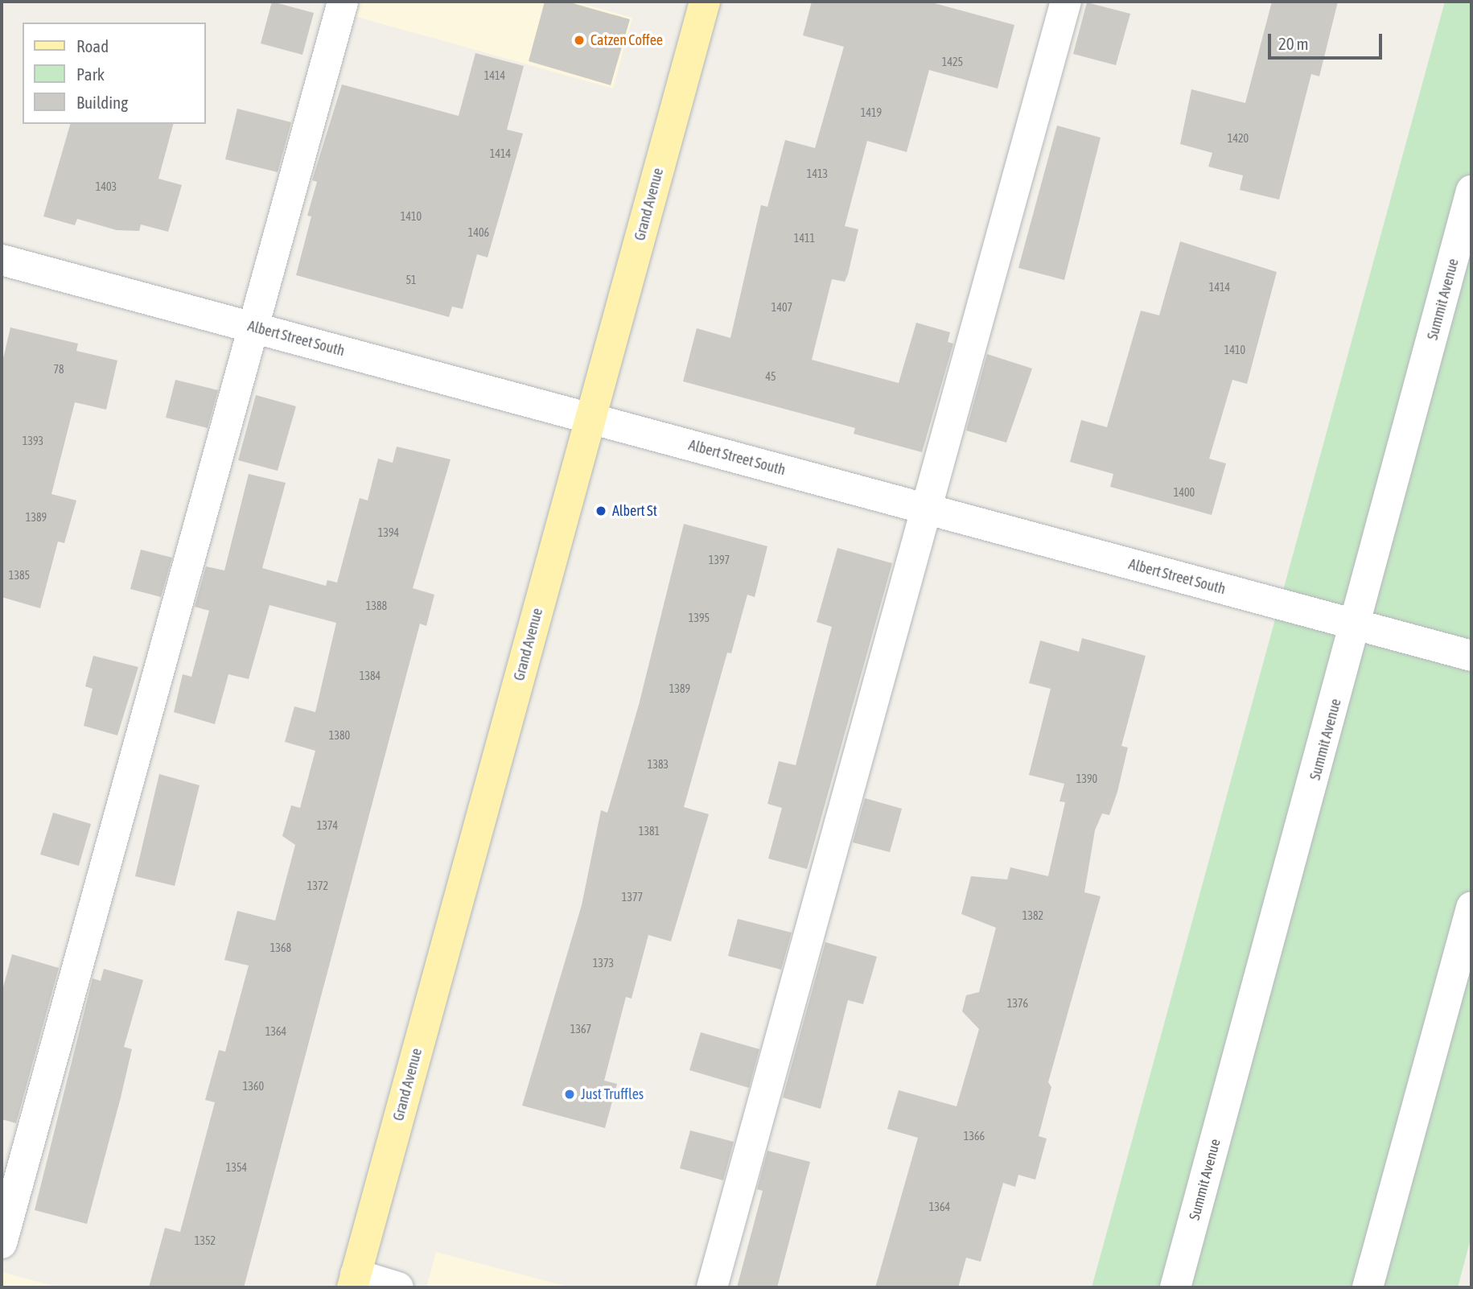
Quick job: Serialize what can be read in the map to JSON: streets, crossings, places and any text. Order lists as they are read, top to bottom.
{
  "streets": {
    "main road": ["Grand Avenue"],
    "street": ["Summit Avenue", "Albert Street South"]
  },
  "crossings": [
    ["Grand Avenue", "Albert Street South"],
    ["Summit Avenue", "Albert Street South"]
  ],
  "places": ["Catzen Coffee", "Albert St", "Just Truffles"],
  "house_numbers": [
    "1425",
    "1414",
    "1419",
    "1420",
    "1414",
    "1413",
    "1403",
    "1410",
    "1406",
    "1411",
    "51",
    "1414",
    "1407",
    "1410",
    "78",
    "45",
    "1393",
    "1400",
    "1389",
    "1394",
    "1397",
    "1385",
    "1388",
    "1395",
    "1384",
    "1389",
    "1380",
    "1383",
    "1390",
    "1374",
    "1381",
    "1372",
    "1377",
    "1382",
    "1368",
    "1373",
    "1376",
    "1367",
    "1364",
    "1360",
    "1366",
    "1354",
    "1364",
    "1352"
  ],
  "legend": ["Road", "Park", "Building"],
  "scale_bar": "20 m"
}
